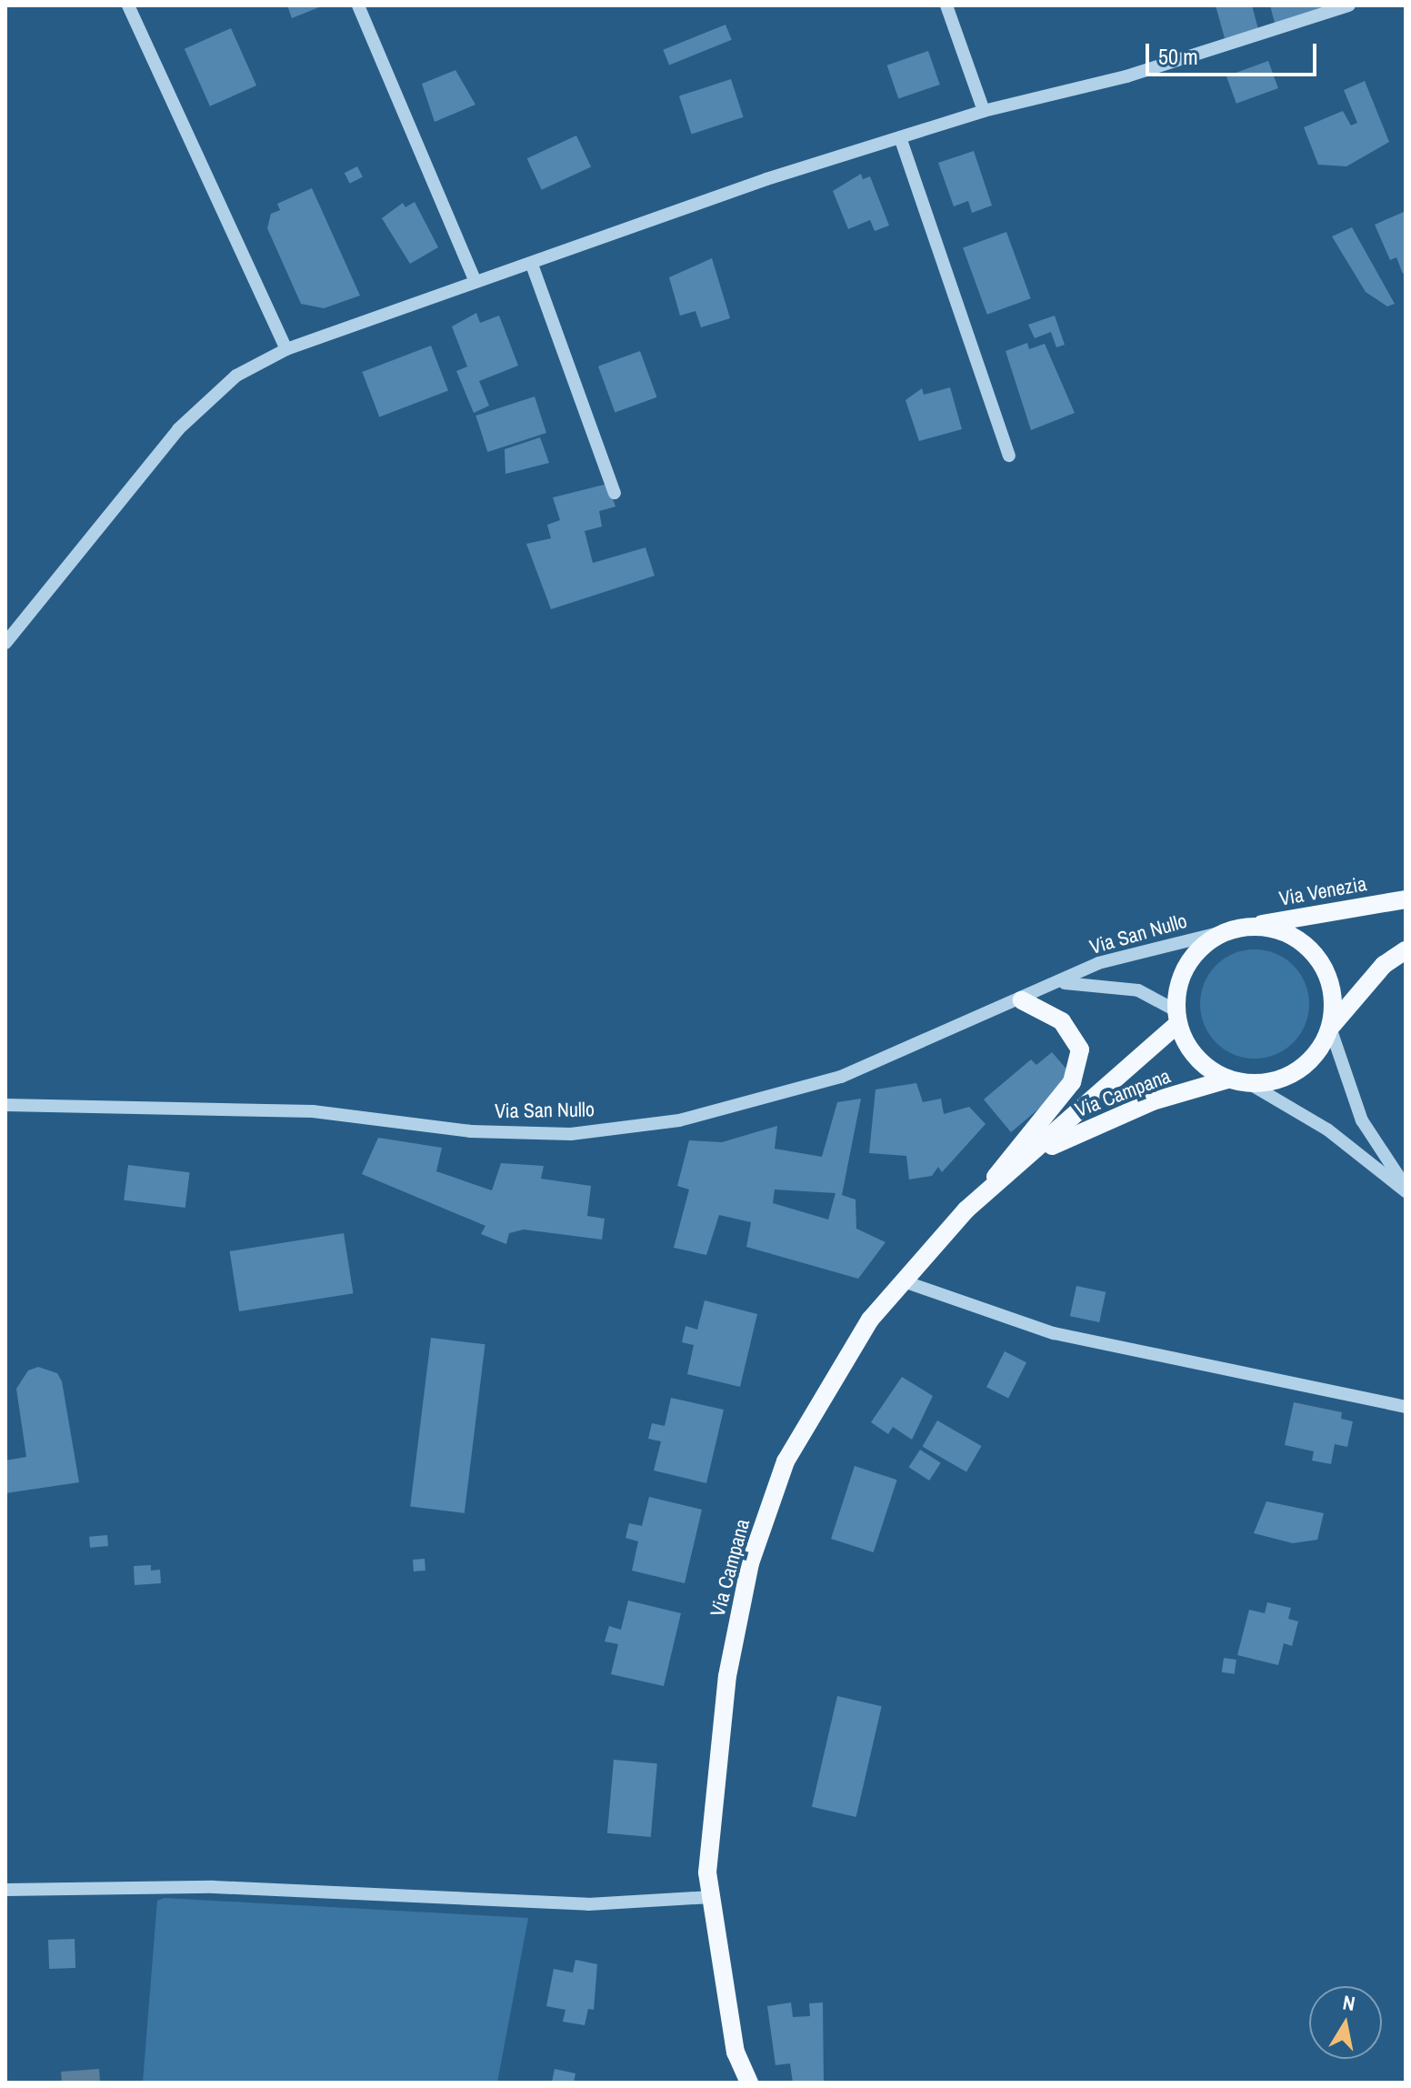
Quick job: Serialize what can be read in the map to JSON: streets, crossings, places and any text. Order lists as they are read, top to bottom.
{
  "streets": {
    "main road": ["Via Venezia", "Via Campana"],
    "street": ["Via San Nullo"]
  },
  "crossings": [
    ["Via Venezia", "Via San Nullo"],
    ["Via Venezia", "Via Campana"],
    ["Via San Nullo", "Via Campana"]
  ],
  "scale_bar": "50 m",
  "north": "top"
}
